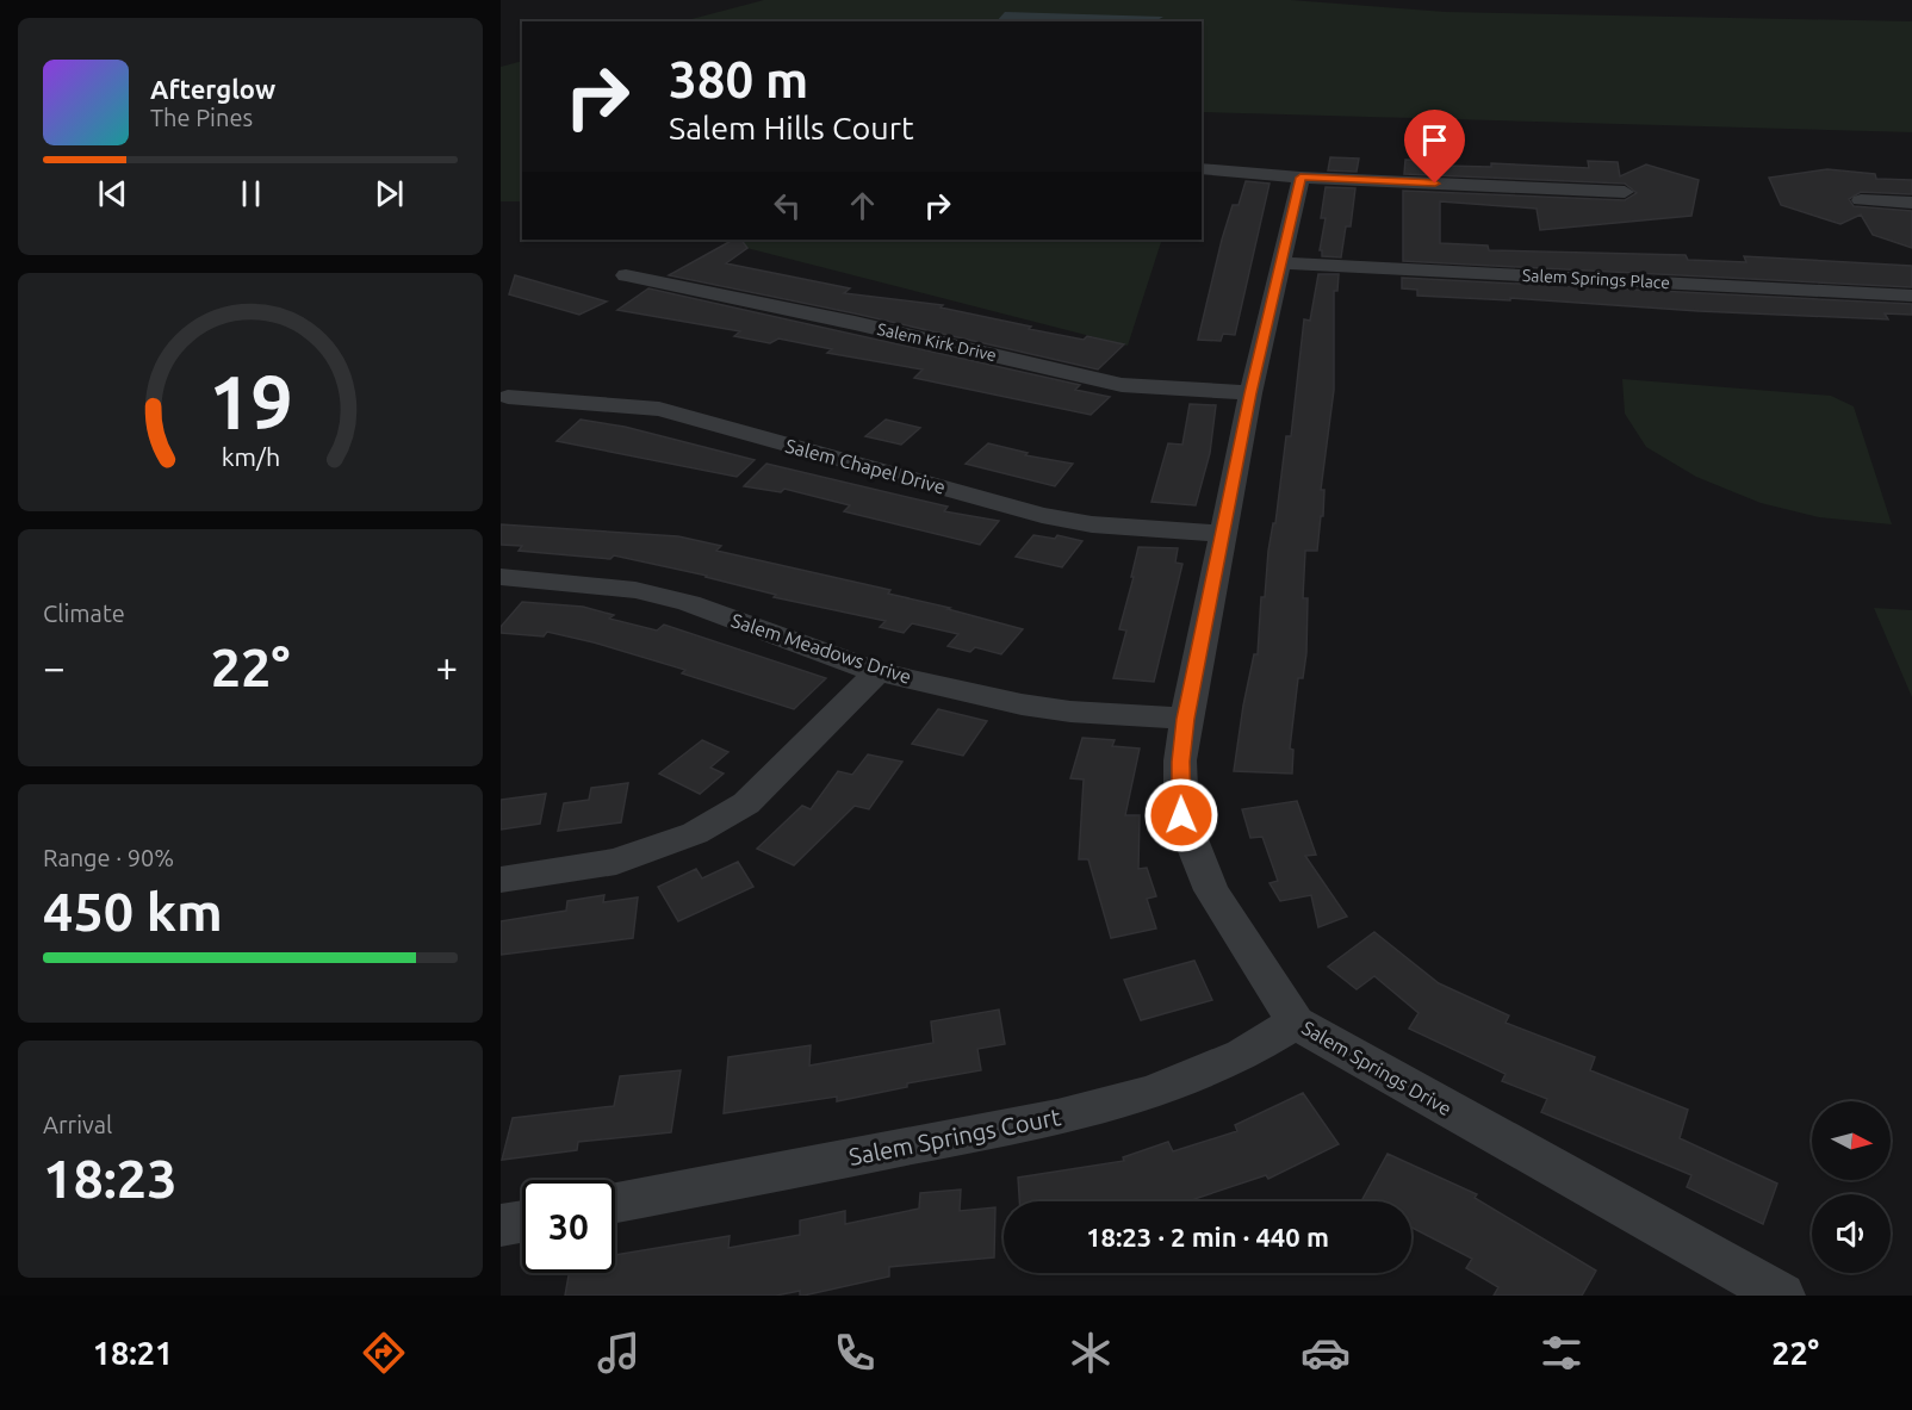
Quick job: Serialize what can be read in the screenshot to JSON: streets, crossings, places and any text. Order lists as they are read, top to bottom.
{
  "streets": {
    "street": [
      "Salem Springs Place",
      "Salem Kirk Drive",
      "Salem Chapel Drive",
      "Salem Meadows Drive",
      "Salem Springs Drive",
      "Salem Springs Court"
    ]
  },
  "crossings": [
    ["Salem Springs Place", "Salem Springs Drive"],
    ["Salem Kirk Drive", "Salem Springs Drive"],
    ["Salem Chapel Drive", "Salem Springs Drive"],
    ["Salem Meadows Drive", "Salem Springs Drive"],
    ["Salem Springs Drive", "Salem Springs Court"]
  ],
  "north": "right",
  "page": {
    "turn": ["380 m", "Salem Hills Court"],
    "song": ["Afterglow", "The Pines"],
    "tile": [
      "Climate",
      ["Range · 90%", "450 km"],
      ["Arrival", "18:23"]
    ],
    "heat": ["−", "22°", "+"],
    "limit": "30",
    "trip": "18:23 · 2 min · 440 m",
    "tabs": ["18:21", "22°"],
    "gauge": ["19", "km/h"]
  }
}
